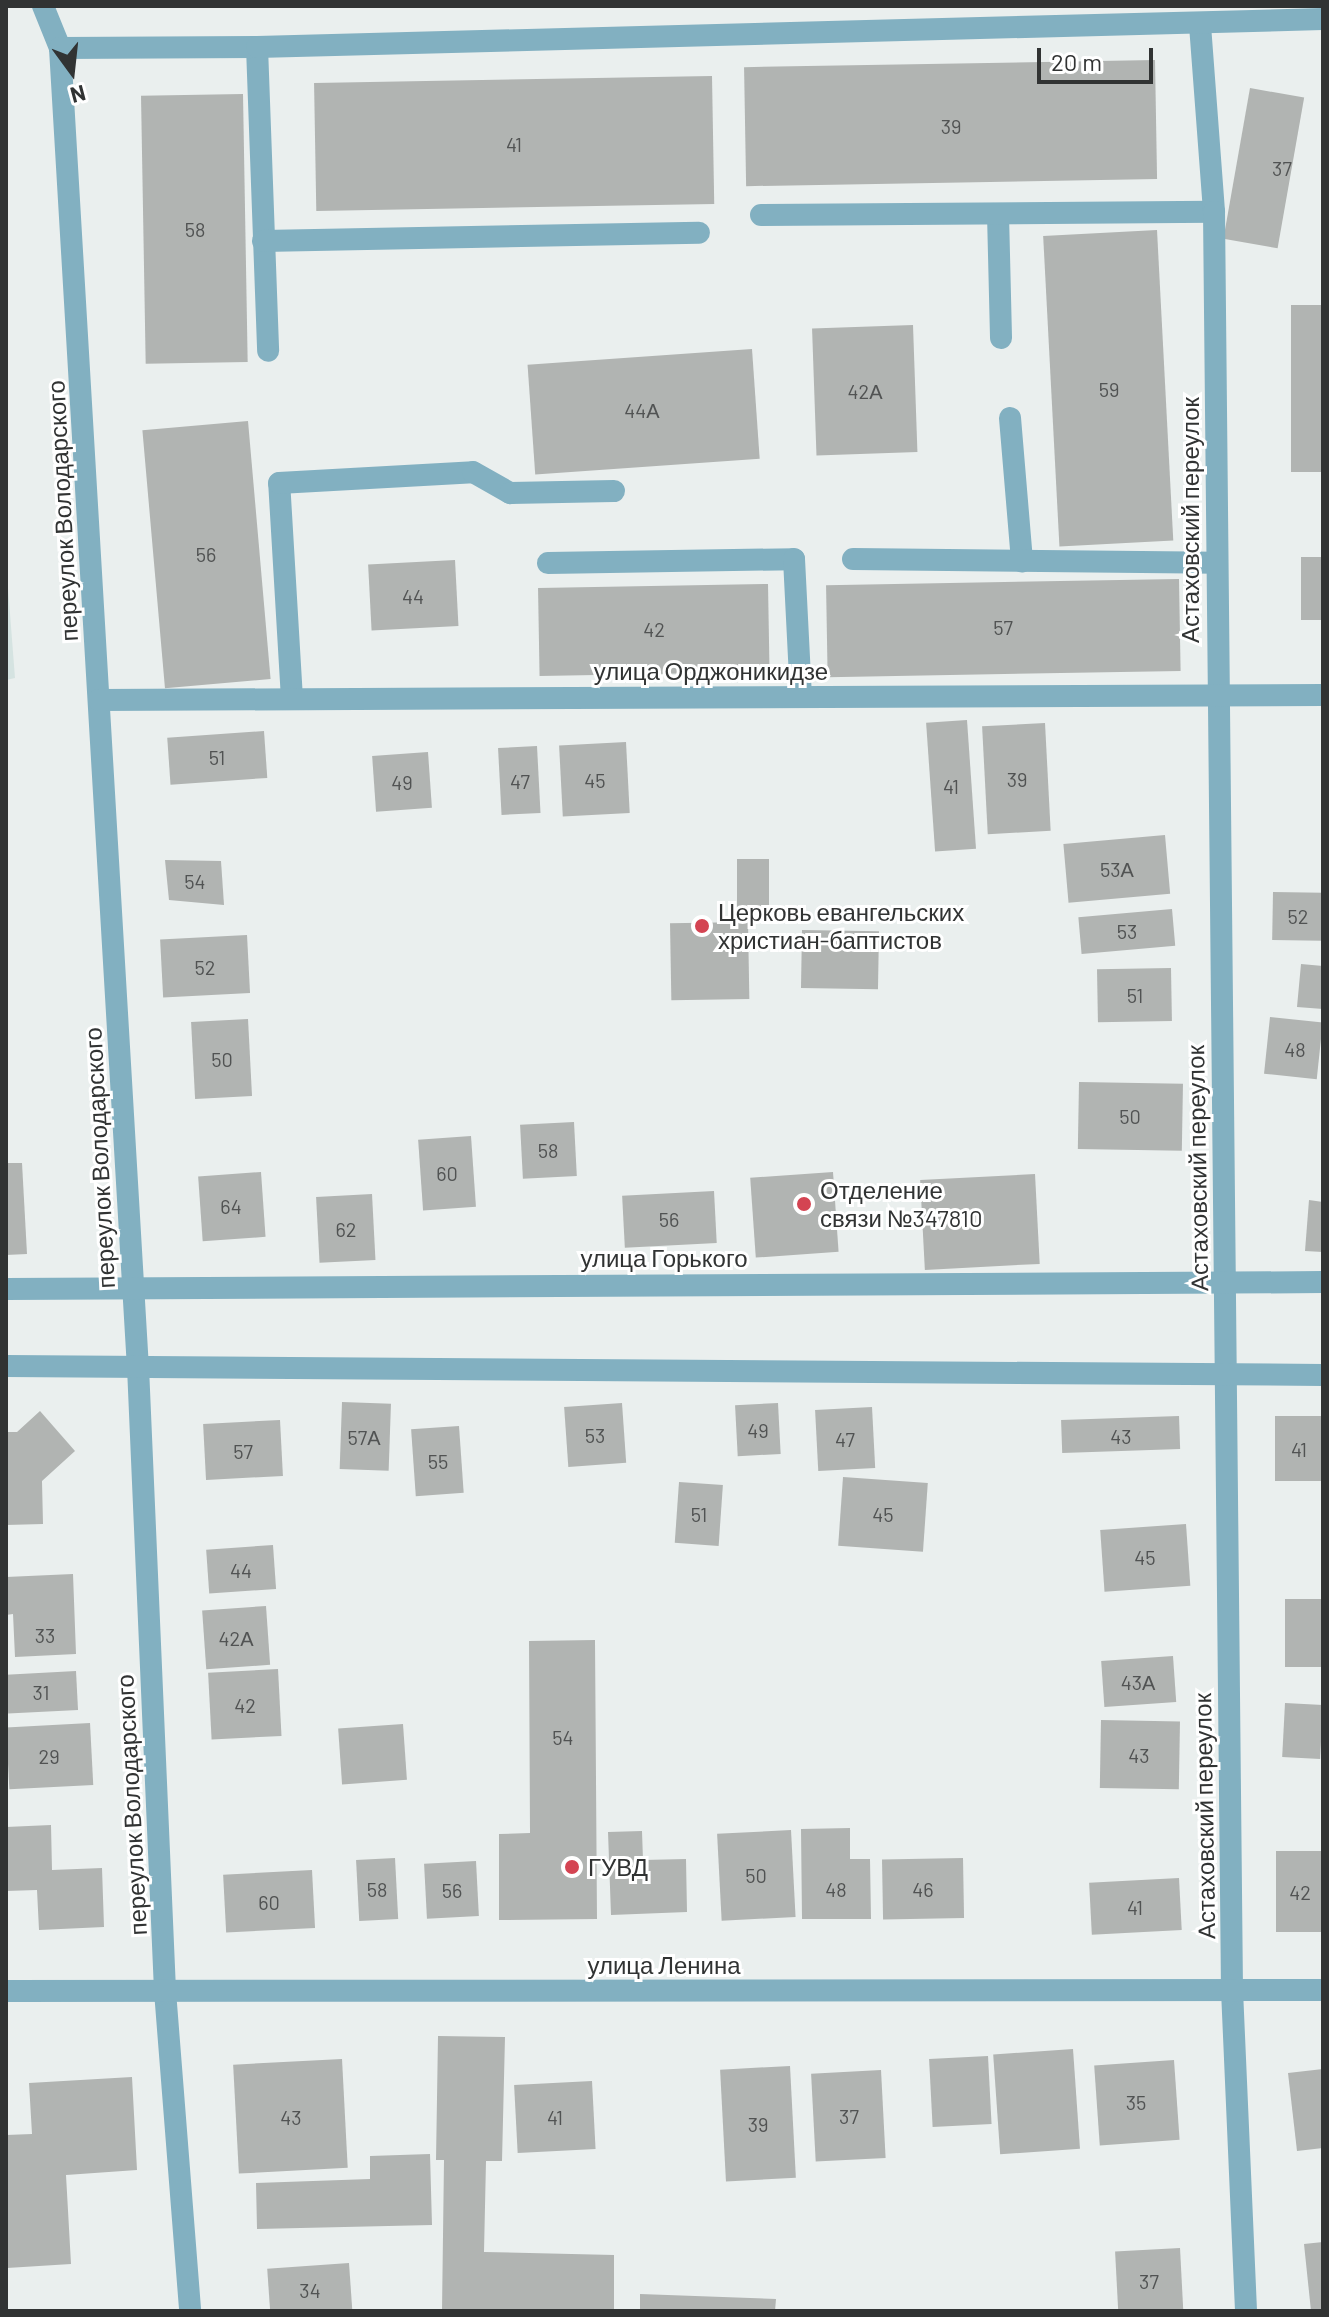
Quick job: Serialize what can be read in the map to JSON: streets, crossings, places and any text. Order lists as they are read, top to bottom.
{
  "streets": {
    "street": [
      "переулок Володарского",
      "Астаховский переулок",
      "улица Орджоникидзе",
      "улица Горького",
      "улица Ленина"
    ]
  },
  "crossings": [
    ["переулок Володарского", "улица Орджоникидзе"],
    ["переулок Володарского", "улица Горького"],
    ["переулок Володарского", "улица Ленина"],
    ["Астаховский переулок", "улица Орджоникидзе"],
    ["Астаховский переулок", "улица Горького"],
    ["Астаховский переулок", "улица Ленина"]
  ],
  "places": ["Церковь евангельских христиан-баптистов", "Отделение связи №347810", "ГУВД"],
  "house_numbers": [
    "39",
    "41",
    "37",
    "58",
    "59",
    "42А",
    "44А",
    "56",
    "44",
    "57",
    "42",
    "51",
    "39",
    "45",
    "47",
    "49",
    "41",
    "53А",
    "54",
    "52",
    "53",
    "52",
    "51",
    "48",
    "50",
    "50",
    "58",
    "60",
    "64",
    "56",
    "62",
    "49",
    "53",
    "43",
    "57А",
    "47",
    "41",
    "57",
    "55",
    "51",
    "45",
    "45",
    "44",
    "33",
    "42А",
    "43А",
    "31",
    "42",
    "54",
    "43",
    "29",
    "50",
    "58",
    "48",
    "46",
    "56",
    "42",
    "60",
    "41",
    "35",
    "37",
    "43",
    "41",
    "39",
    "37",
    "34"
  ],
  "scale_bar": "20 m",
  "north": "bottom"
}
